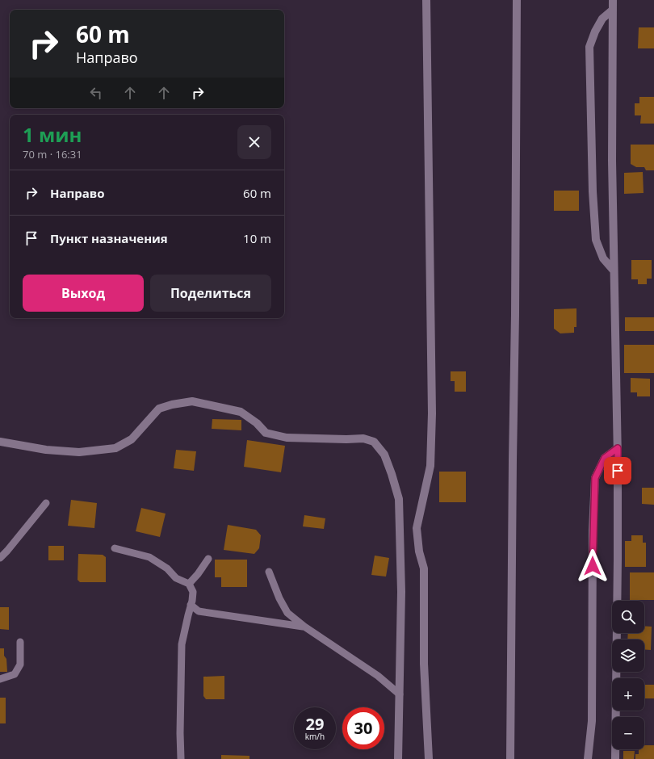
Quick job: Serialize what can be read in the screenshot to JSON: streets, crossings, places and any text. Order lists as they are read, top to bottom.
{
  "page": {
    "turn": ["60 m", "Направо"],
    "heading": ["1 мин", "70 m · 16:31"],
    "list": [
      {
        "name": "Направо",
        "value": "60 m"
      },
      {
        "name": "Пункт назначения",
        "value": "10 m"
      }
    ],
    "buttons": ["Выход", "Поделиться"],
    "map_buttons": ["+", "−"],
    "speed": "29 km/h",
    "limit": "30"
  }
}
